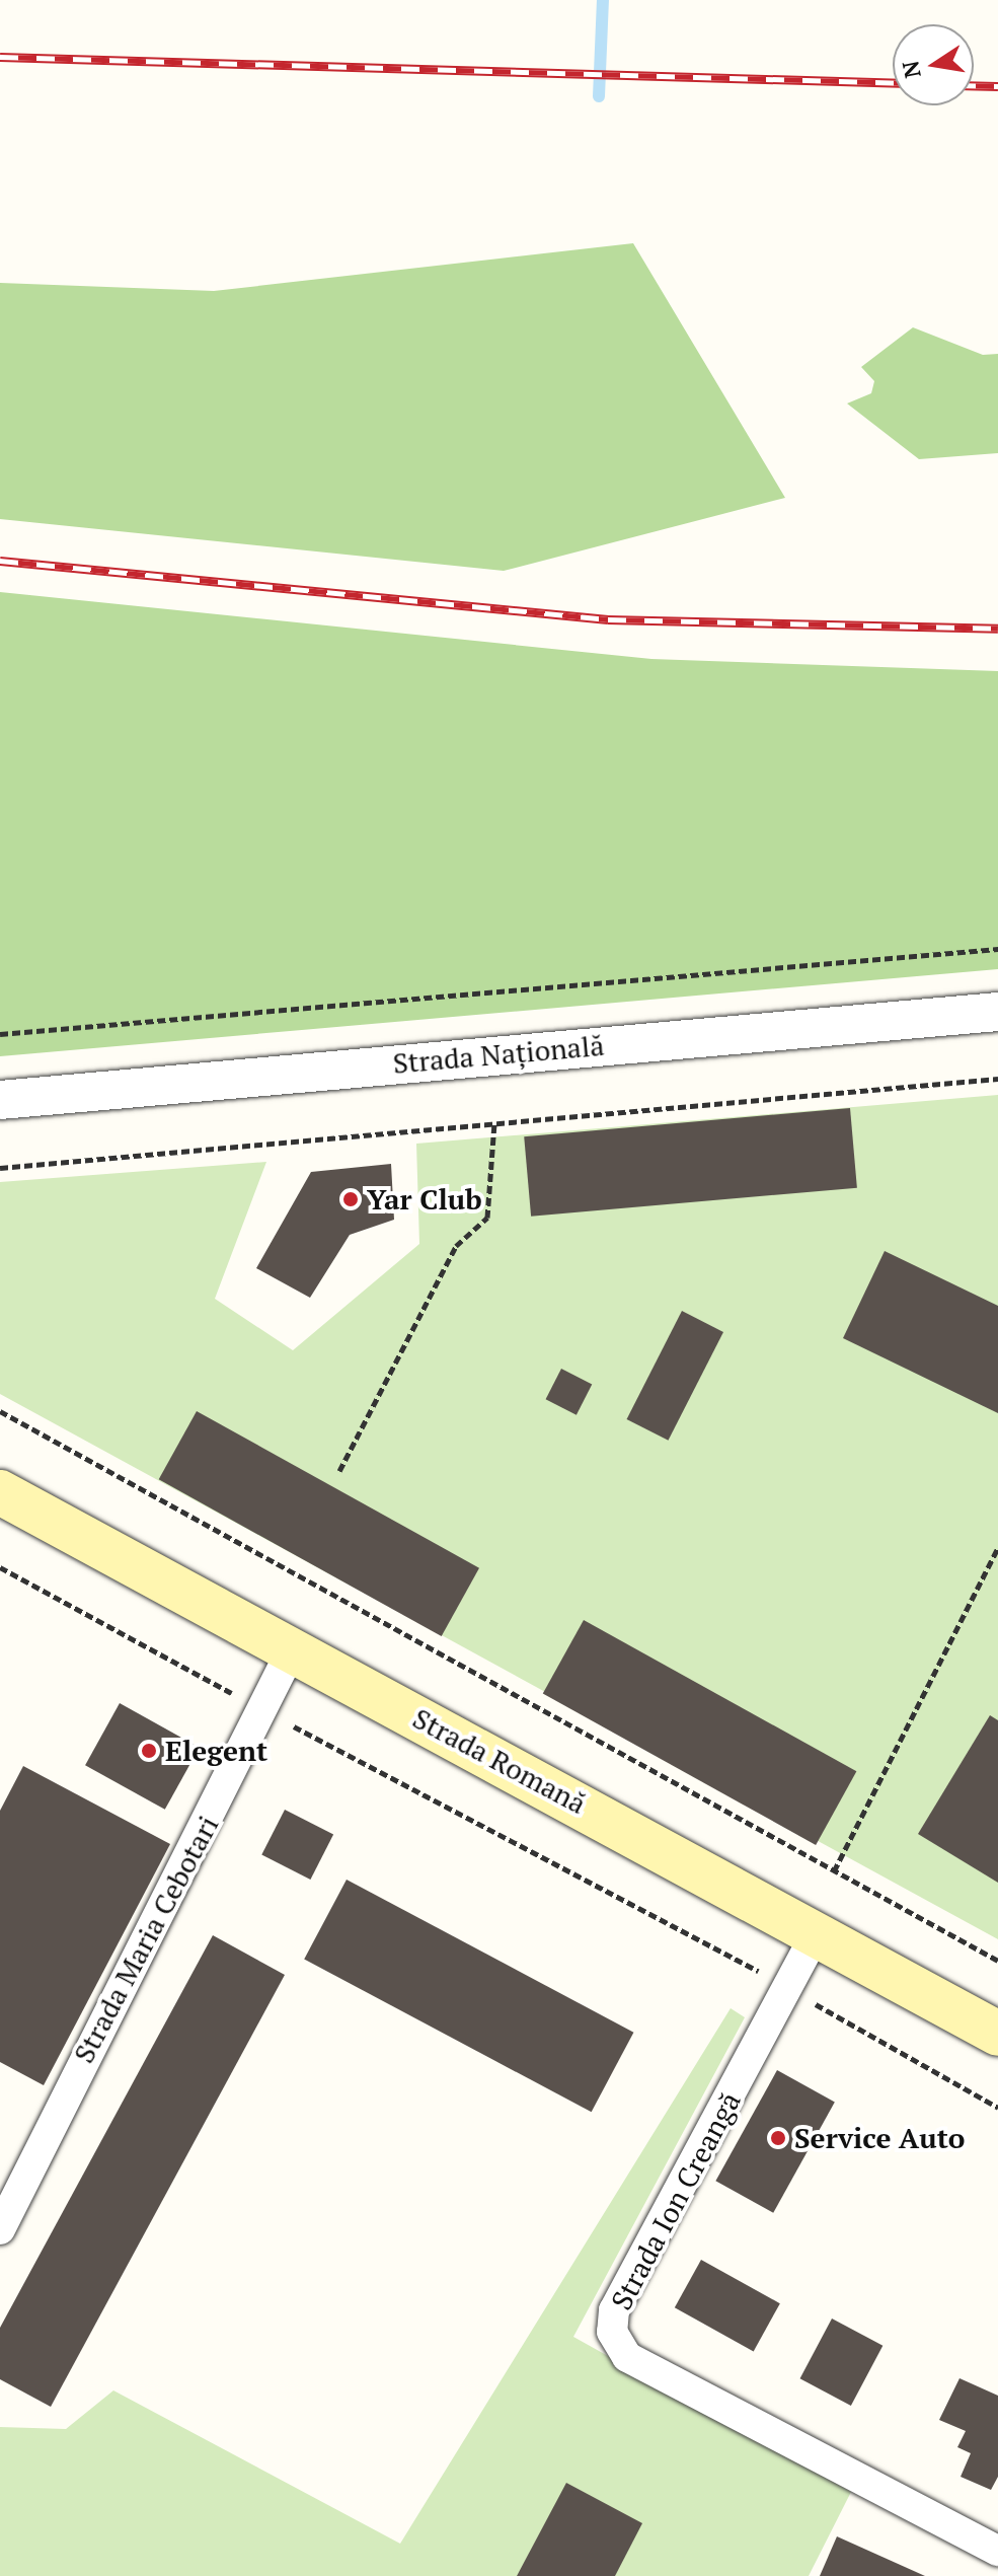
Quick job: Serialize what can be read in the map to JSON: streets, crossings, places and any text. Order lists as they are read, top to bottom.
{
  "streets": {
    "main road": ["Strada Romană"],
    "street": ["Strada Națională", "Strada Maria Cebotari", "Strada Ion Creangă"]
  },
  "crossings": [
    ["Strada Romană", "Strada Maria Cebotari"],
    ["Strada Romană", "Strada Ion Creangă"]
  ],
  "places": ["Yar Club", "Elegent", "Service Auto"],
  "north": "left"
}
